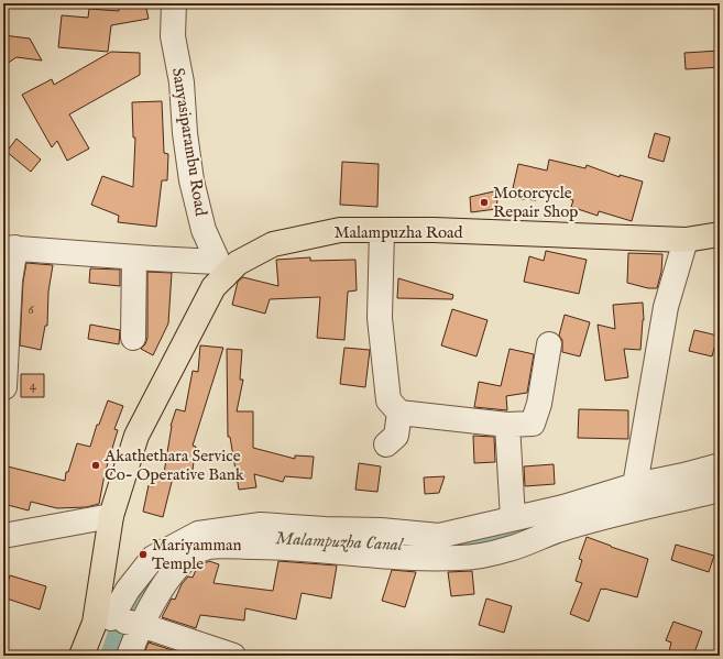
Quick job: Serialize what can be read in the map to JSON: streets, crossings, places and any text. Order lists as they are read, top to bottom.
{
  "streets": {
    "main road": ["Malampuzha Road"],
    "street": ["Sanyasiparambu Road"]
  },
  "crossings": [
    ["Sanyasiparambu Road", "Malampuzha Road"]
  ],
  "water": ["Malampuzha Canal"],
  "places": ["Motorcycle Repair Shop", "Akathethara Service Co- Operative Bank", "Mariyamman Temple"],
  "house_numbers": ["6", "4"]
}
